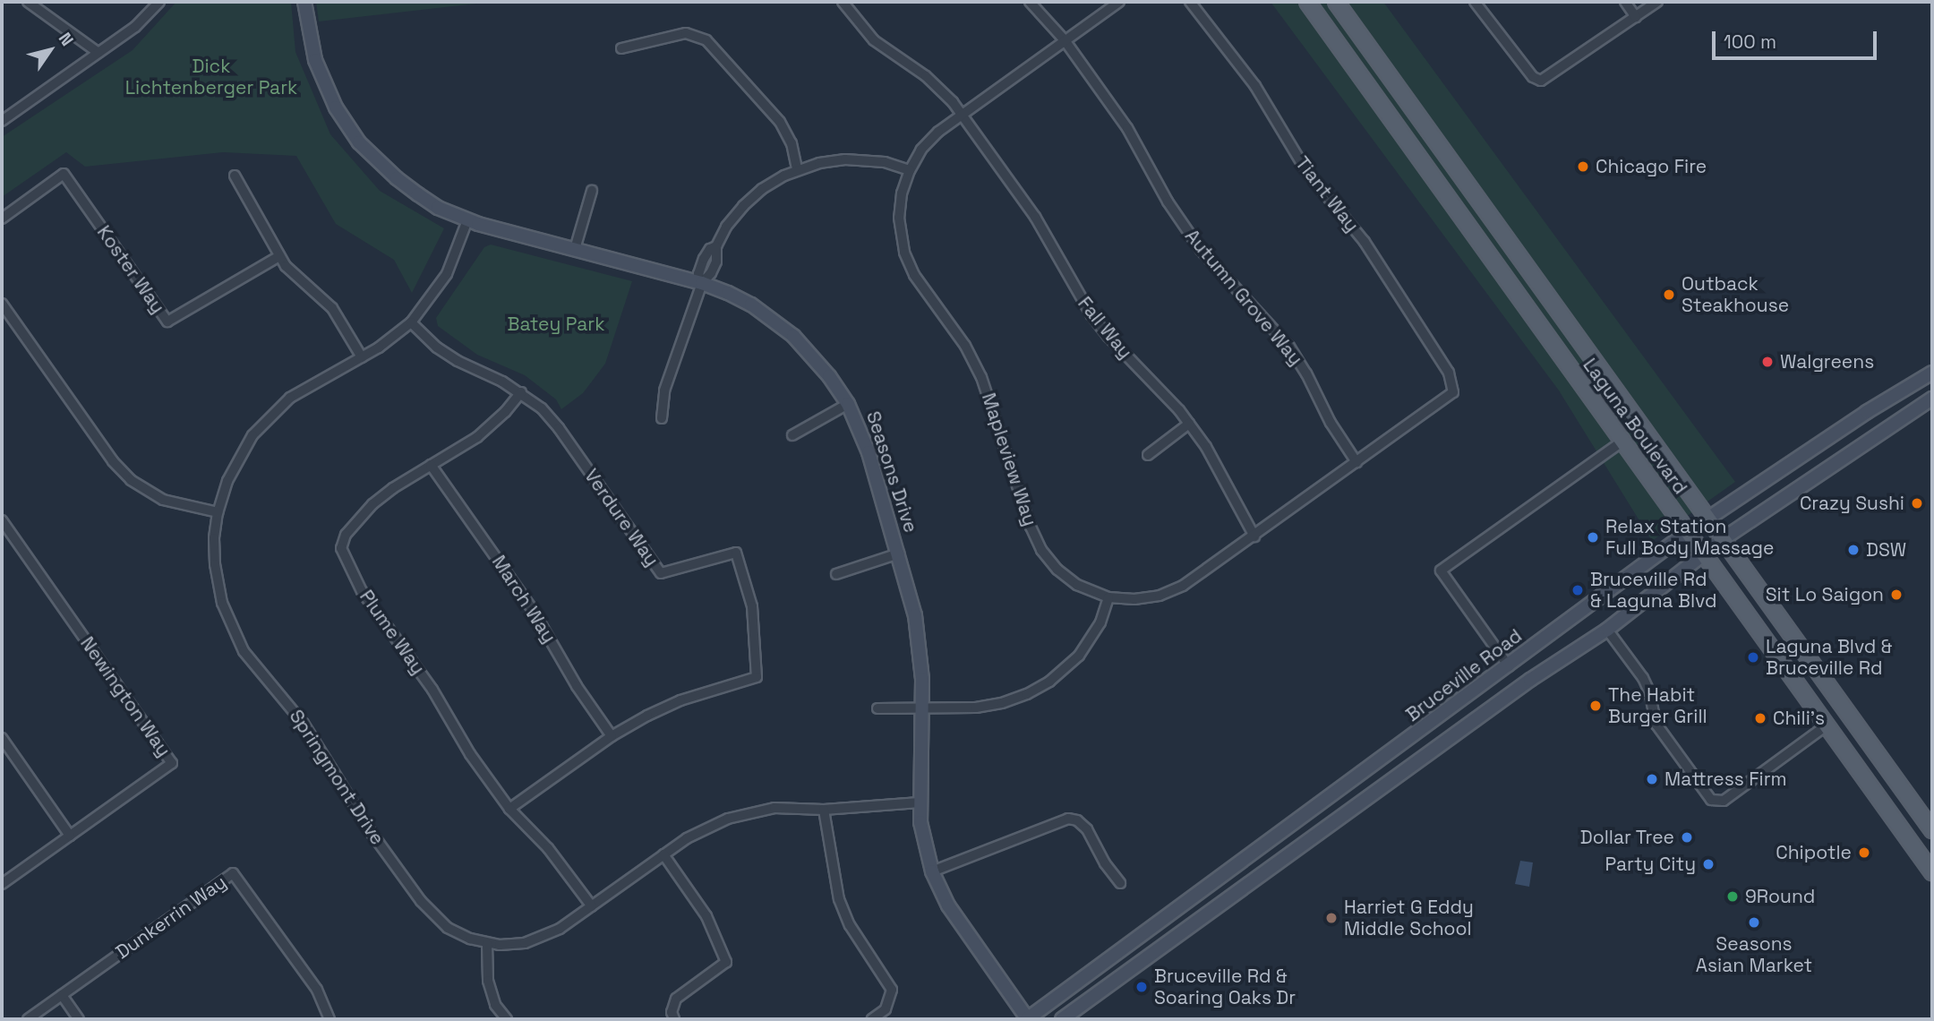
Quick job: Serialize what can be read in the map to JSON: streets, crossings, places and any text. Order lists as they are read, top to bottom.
{
  "streets": {
    "main road": ["Laguna Boulevard", "Seasons Drive", "Bruceville Road"],
    "street": [
      "Tiant Way",
      "Koster Way",
      "Autumn Grove Way",
      "Fall Way",
      "Mapleview Way",
      "Verdure Way",
      "March Way",
      "Plume Way",
      "Newington Way",
      "Springmont Drive",
      "Dunkerrin Way"
    ]
  },
  "crossings": [
    ["Tiant Way", "Mapleview Way"],
    ["Autumn Grove Way", "Mapleview Way"],
    ["Fall Way", "Mapleview Way"],
    ["Laguna Boulevard", "Bruceville Road"],
    ["Seasons Drive", "Bruceville Road"],
    ["Seasons Drive", "Springmont Drive"],
    ["Verdure Way", "March Way"],
    ["Verdure Way", "Plume Way"],
    ["Verdure Way", "Springmont Drive"],
    ["March Way", "Plume Way"],
    ["Plume Way", "Springmont Drive"]
  ],
  "parks": ["Dick Lichtenberger Park", "Batey Park"],
  "places": [
    "Chicago Fire",
    "Outback Steakhouse",
    "Walgreens",
    "Crazy Sushi",
    "Relax Station Full Body Massage",
    "DSW",
    "Bruceville Rd & Laguna Blvd",
    "Sit Lo Saigon",
    "Laguna Blvd & Bruceville Rd",
    "The Habit Burger Grill",
    "Chili's",
    "Mattress Firm",
    "Dollar Tree",
    "Chipotle",
    "Party City",
    "9Round",
    "Harriet G Eddy Middle School",
    "Seasons Asian Market",
    "Bruceville Rd & Soaring Oaks Dr"
  ],
  "scale_bar": "100 m",
  "north": "top right"
}
